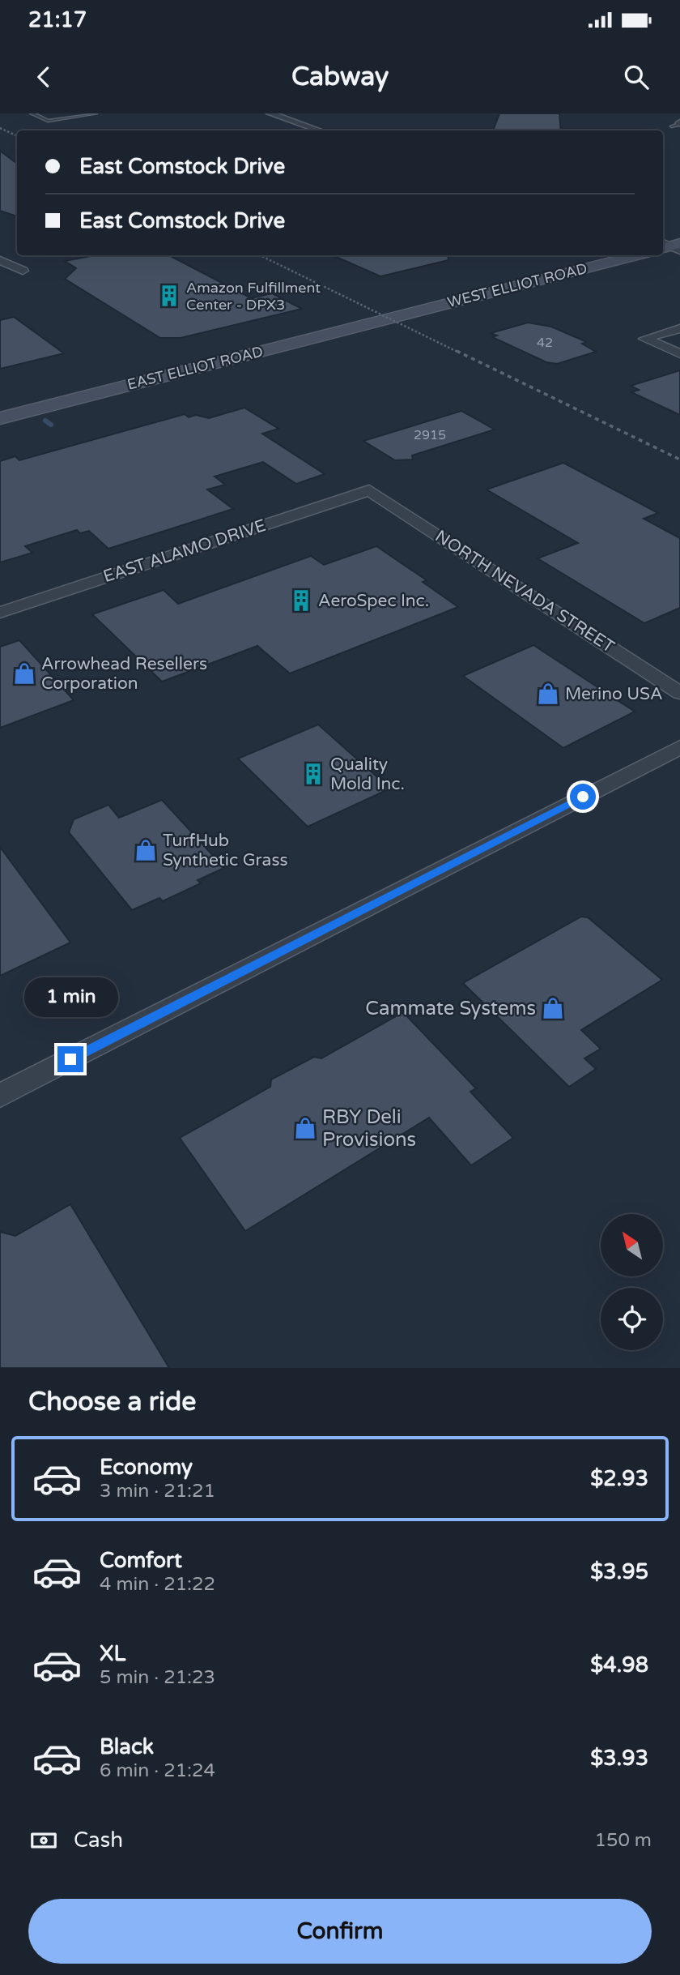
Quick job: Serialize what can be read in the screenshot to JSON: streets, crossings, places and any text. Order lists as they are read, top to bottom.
{
  "streets": {
    "main road": ["WEST ELLIOT ROAD", "EAST ELLIOT ROAD"],
    "street": ["EAST ALAMO DRIVE", "NORTH NEVADA STREET"]
  },
  "crossings": [
    ["WEST ELLIOT ROAD", "EAST ELLIOT ROAD"],
    ["EAST ALAMO DRIVE", "NORTH NEVADA STREET"]
  ],
  "places": {
    "building": ["Amazon Fulfillment Center - DPX3", "AeroSpec Inc.", "Quality Mold Inc."],
    "shop": [
      "Arrowhead Resellers Corporation",
      "Merino USA",
      "TurfHub Synthetic Grass",
      "Cammate Systems",
      "RBY Deli Provisions"
    ]
  },
  "house_numbers": ["42", "2915"],
  "north": "top left",
  "page": {
    "status": "21:17",
    "header": "Cabway",
    "banner": ["East Comstock Drive", "East Comstock Drive"],
    "bubble": "1 min",
    "heading": "Choose a ride",
    "list": [
      {
        "name": "Economy",
        "note": "3 min · 21:21",
        "value": "$2.93"
      },
      {
        "name": "Comfort",
        "note": "4 min · 21:22",
        "value": "$3.95"
      },
      {
        "name": "XL",
        "note": "5 min · 21:23",
        "value": "$4.98"
      },
      {
        "name": "Black",
        "note": "6 min · 21:24",
        "value": "$3.93"
      }
    ],
    "pay": ["Cash", "150 m"],
    "buttons": "Confirm"
  }
}
